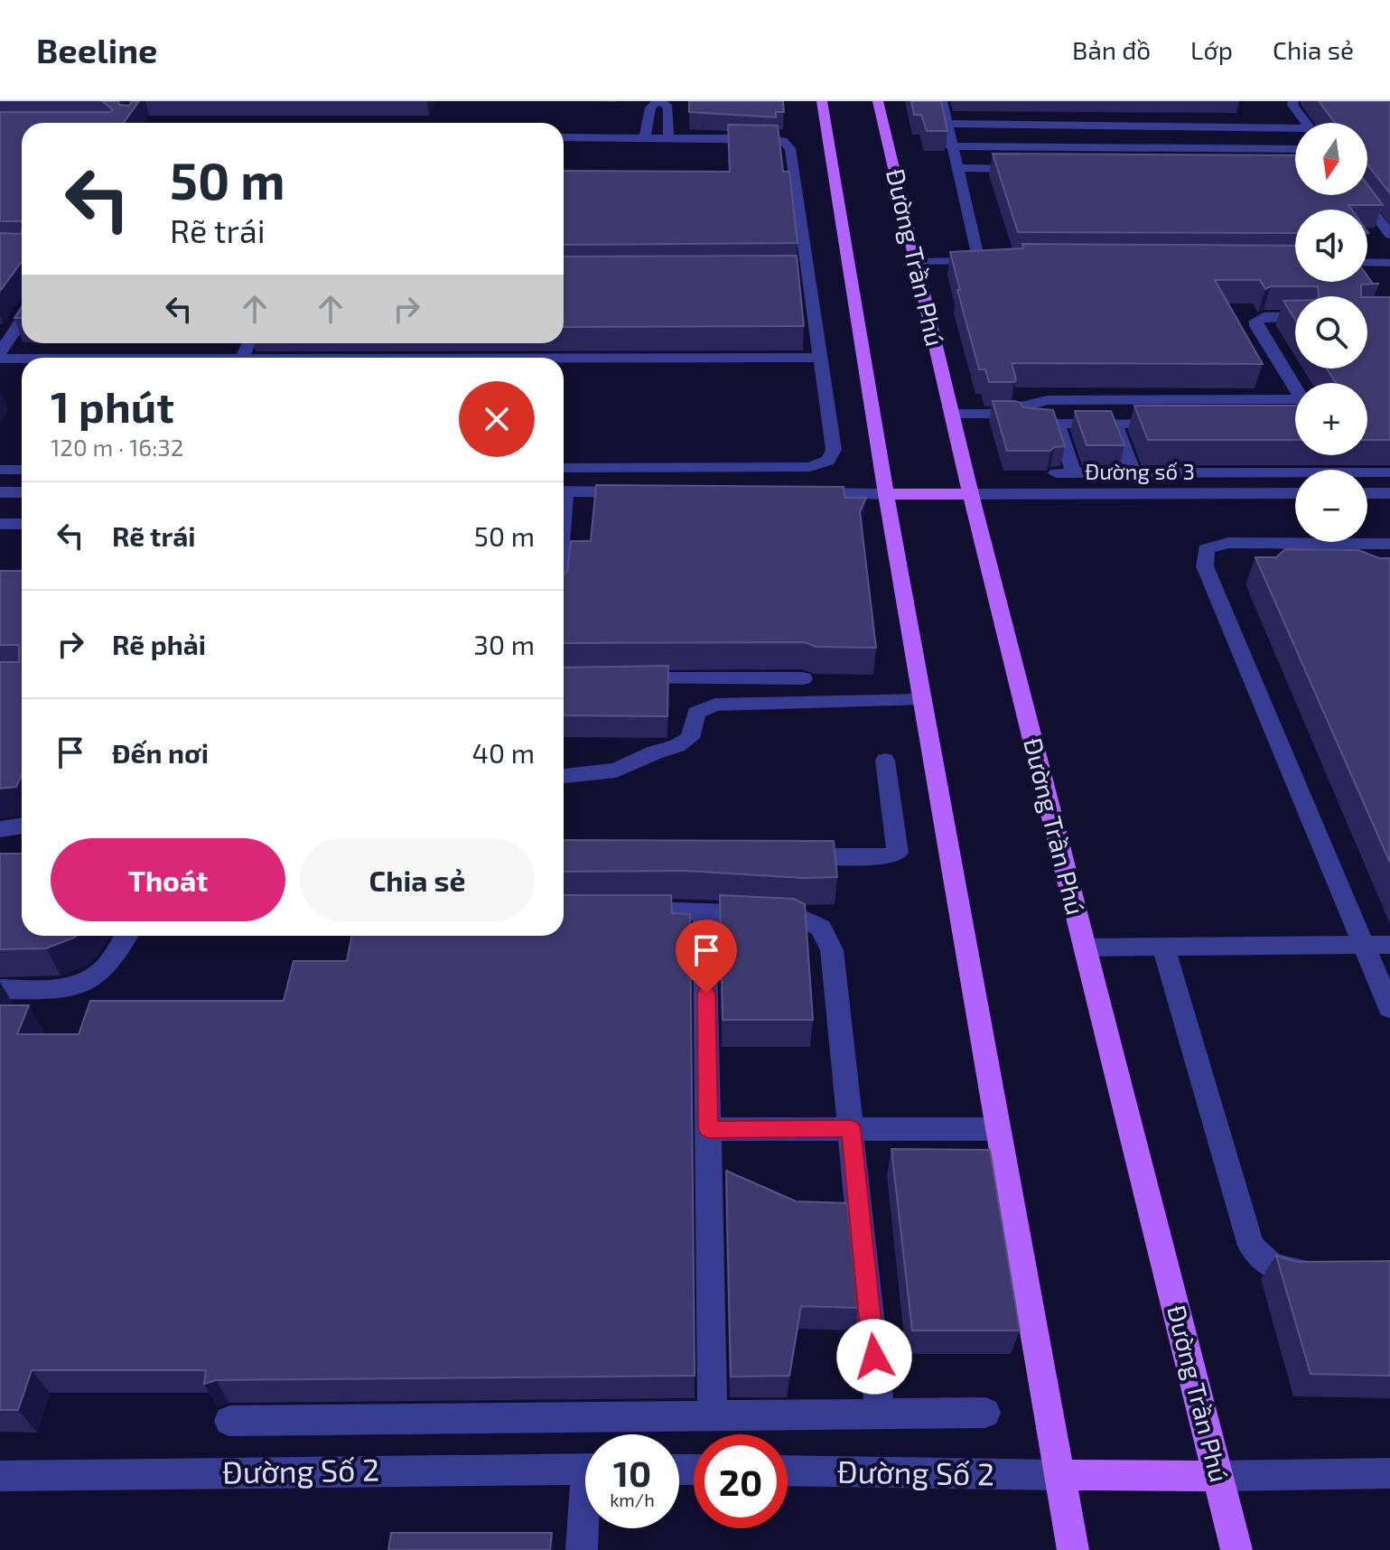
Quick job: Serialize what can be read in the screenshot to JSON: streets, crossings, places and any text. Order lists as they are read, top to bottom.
{
  "streets": {
    "main road": ["Đường Trần Phú"],
    "street": ["Đường số 3", "Đường Số 2"]
  },
  "crossings": [
    ["Đường Trần Phú", "Đường số 3"]
  ],
  "north": "bottom",
  "page": {
    "header": "Beeline",
    "nav": ["Bản đồ", "Lớp", "Chia sẻ"],
    "map_buttons": ["+", "−"],
    "turn": ["50 m", "Rẽ trái"],
    "heading": ["1 phút", "120 m · 16:32"],
    "list": [
      {
        "name": "Rẽ trái",
        "value": "50 m"
      },
      {
        "name": "Rẽ phải",
        "value": "30 m"
      },
      {
        "name": "Đến nơi",
        "value": "40 m"
      }
    ],
    "buttons": ["Thoát", "Chia sẻ"],
    "speed": "10 km/h",
    "limit": "20"
  }
}
